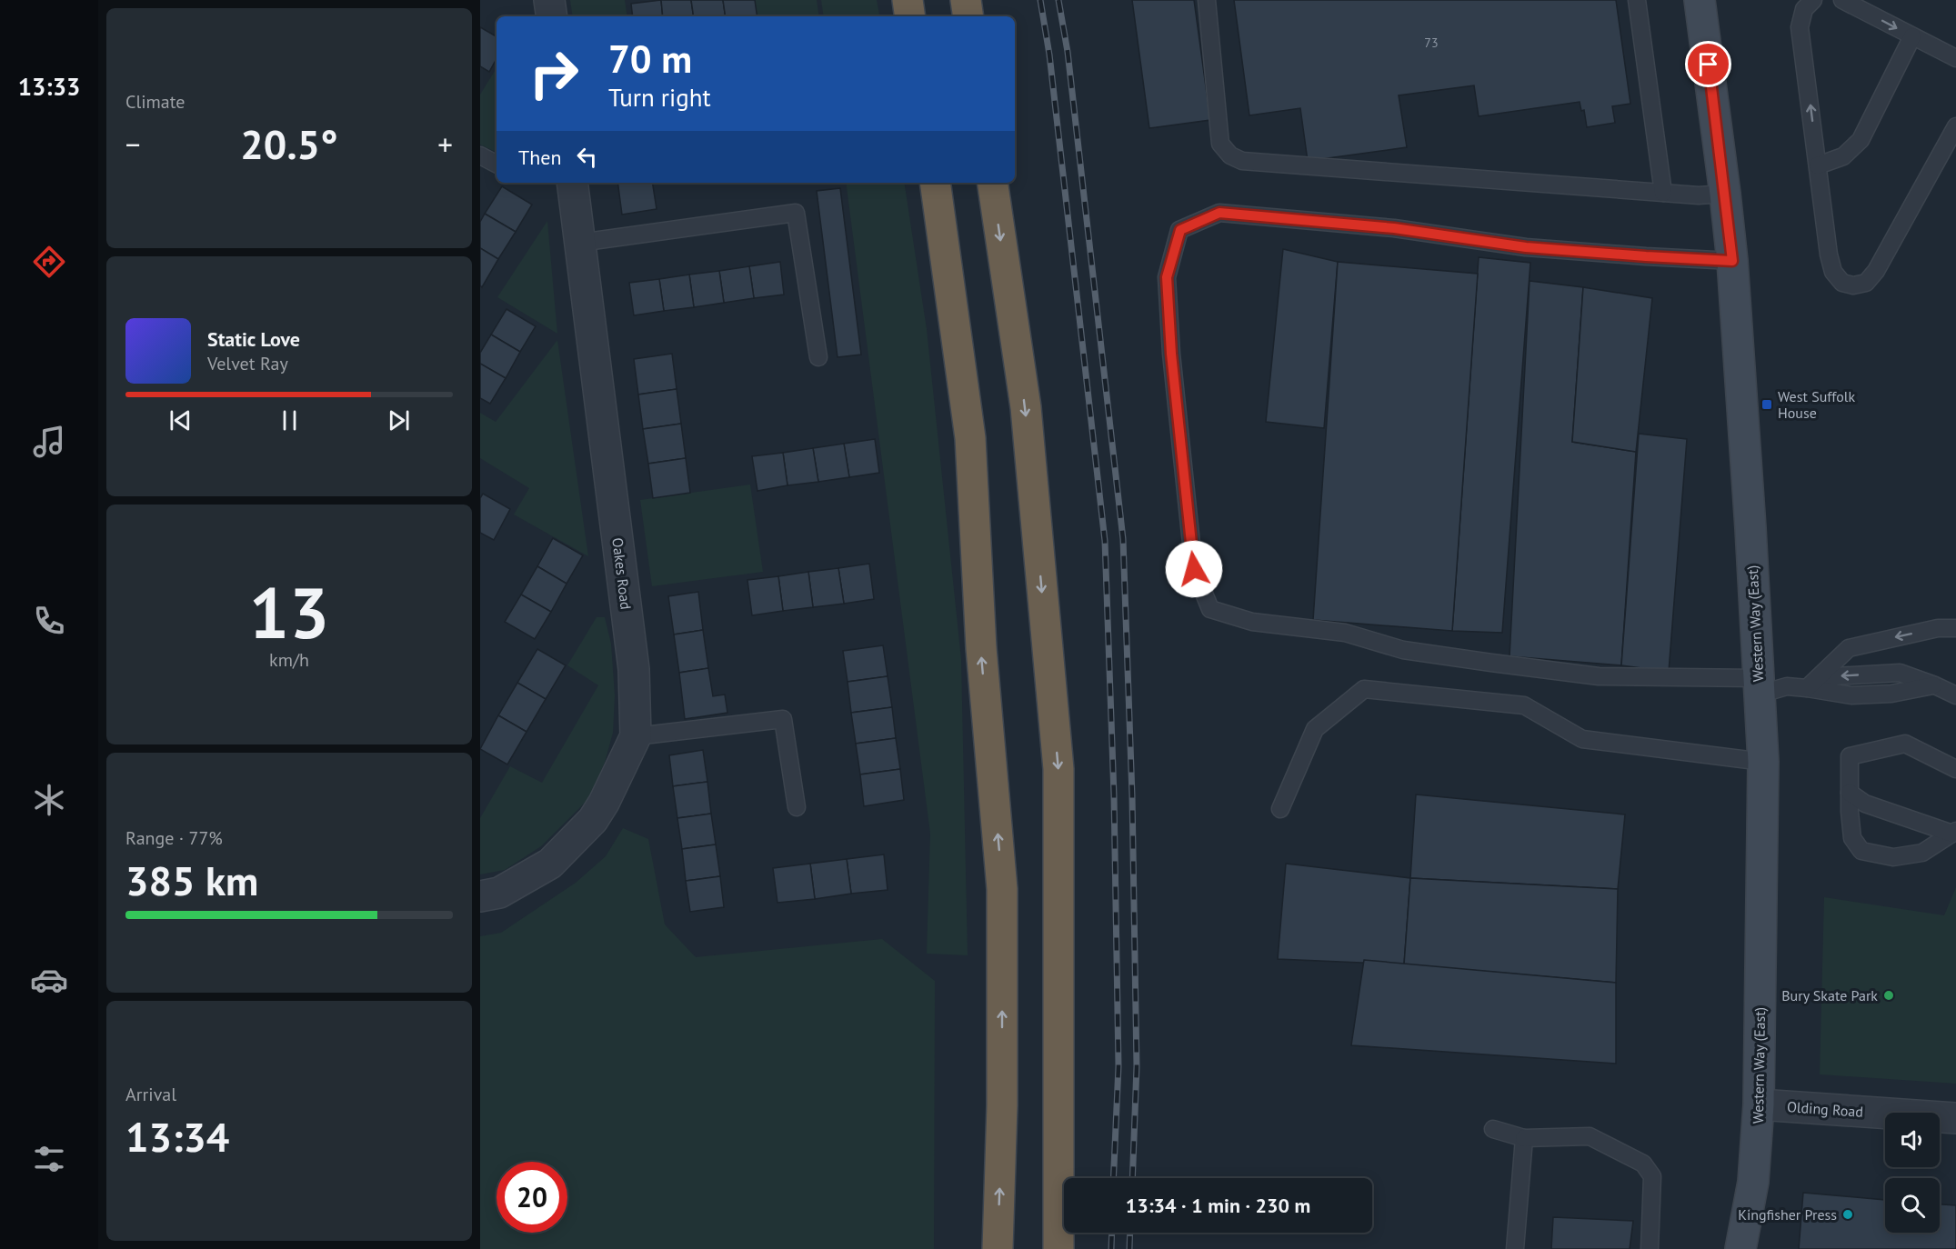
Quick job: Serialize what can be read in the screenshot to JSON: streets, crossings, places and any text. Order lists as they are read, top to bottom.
{
  "streets": {
    "street": ["Oakes Road", "Western Way (East)", "Olding Road"]
  },
  "crossings": [
    ["Western Way (East)", "Olding Road"]
  ],
  "places": {
    "transit": ["West Suffolk House"],
    "other": ["Bury Skate Park", "Kingfisher Press"]
  },
  "house_numbers": ["73"],
  "page": {
    "tabs": "13:33",
    "tile": [
      "Climate",
      ["13", "km/h"],
      ["Range · 77%", "385 km"],
      ["Arrival", "13:34"]
    ],
    "turn": ["70 m", "Turn right"],
    "heat": ["−", "20.5°", "+"],
    "then": "Then",
    "song": ["Static Love", "Velvet Ray"],
    "limit": "20",
    "trip": "13:34 · 1 min · 230 m"
  }
}
